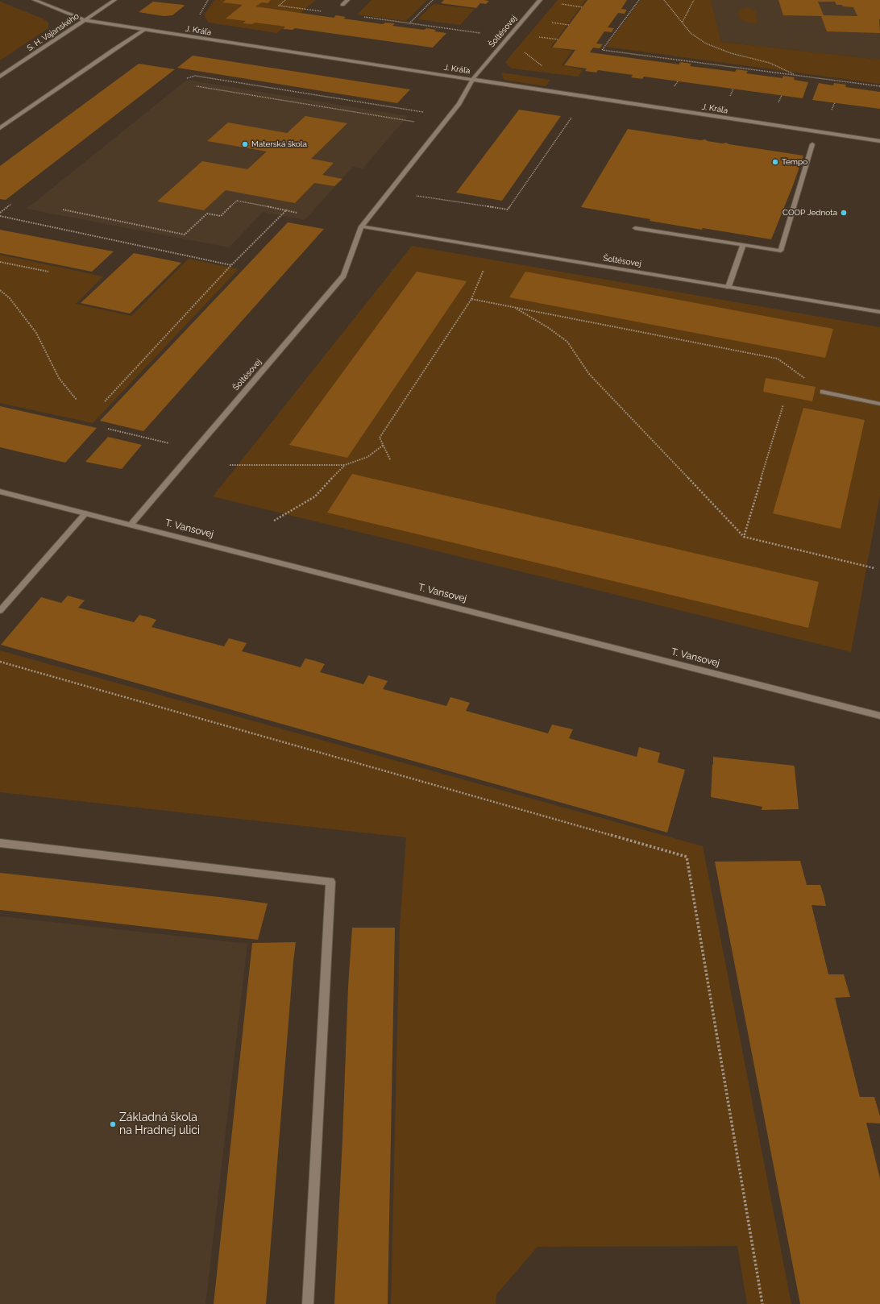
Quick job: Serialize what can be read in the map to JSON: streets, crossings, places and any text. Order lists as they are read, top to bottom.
{
  "streets": {
    "street": [
      "J. Kráľa",
      "Šoltésovej",
      "S. H. Vajanského",
      "T. Vansovej"
    ]
  },
  "crossings": [
    ["J. Kráľa", "Šoltésovej"],
    ["J. Kráľa", "S. H. Vajanského"],
    ["Šoltésovej", "T. Vansovej"]
  ],
  "places": [
    "Materská škola",
    "Tempo",
    "COOP Jednota",
    "Základná škola na Hradnej ulici"
  ]
}
